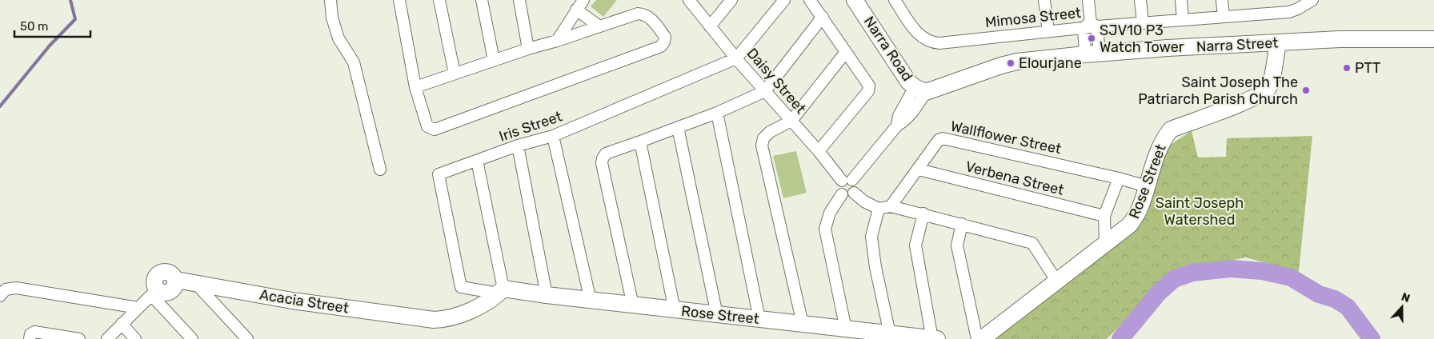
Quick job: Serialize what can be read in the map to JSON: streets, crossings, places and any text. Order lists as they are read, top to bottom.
{
  "streets": {
    "street": [
      "Mimosa Street",
      "Narra Street",
      "Narra Road",
      "Daisy Street",
      "Iris Street",
      "Wallflower Street",
      "Verbena Street",
      "Rose Street",
      "Acacia Street"
    ]
  },
  "crossings": [
    ["Narra Street", "Narra Road"],
    ["Narra Street", "Rose Street"],
    ["Daisy Street", "Iris Street"],
    ["Iris Street", "Rose Street"],
    ["Iris Street", "Acacia Street"],
    ["Wallflower Street", "Verbena Street"],
    ["Wallflower Street", "Rose Street"],
    ["Rose Street", "Acacia Street"]
  ],
  "parks": ["Saint Joseph Watershed"],
  "places": [
    "SJV10 P3 Watch Tower",
    "Elourjane",
    "PTT",
    "Saint Joseph The Patriarch Parish Church"
  ],
  "scale_bar": "50 m",
  "north": "top"
}
